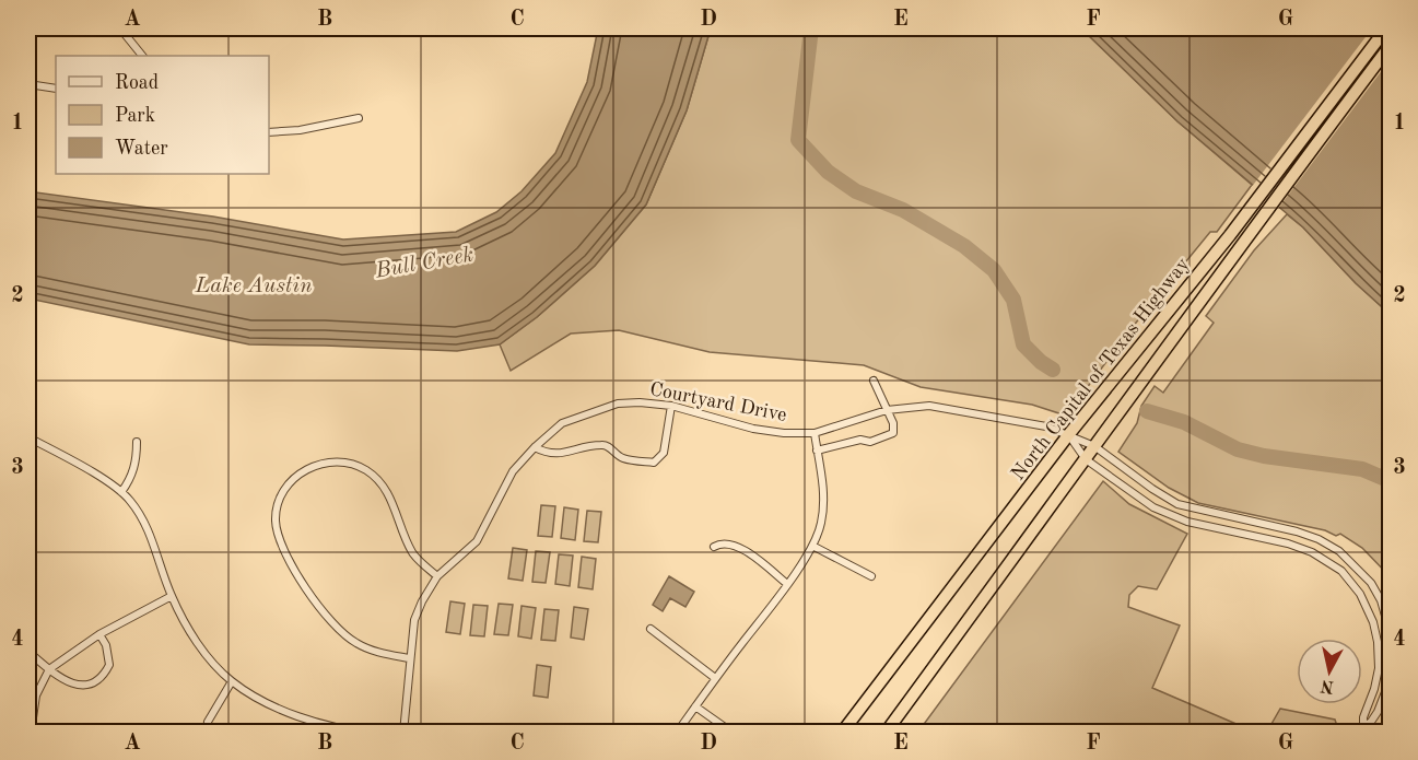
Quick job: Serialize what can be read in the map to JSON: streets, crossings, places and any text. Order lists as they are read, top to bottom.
{
  "streets": {
    "highway": ["North Capital of Texas Highway"],
    "street": ["Courtyard Drive"]
  },
  "crossings": [
    ["North Capital of Texas Highway", "Courtyard Drive"]
  ],
  "water": ["Bull Creek", "Lake Austin"],
  "legend": ["Road", "Park", "Water"],
  "north": "bottom",
  "grid": {
    "columns": [
      "A",
      "B",
      "C",
      "D",
      "E",
      "F",
      "G"
    ],
    "rows": [
      "1",
      "2",
      "3",
      "4"
    ]
  }
}
